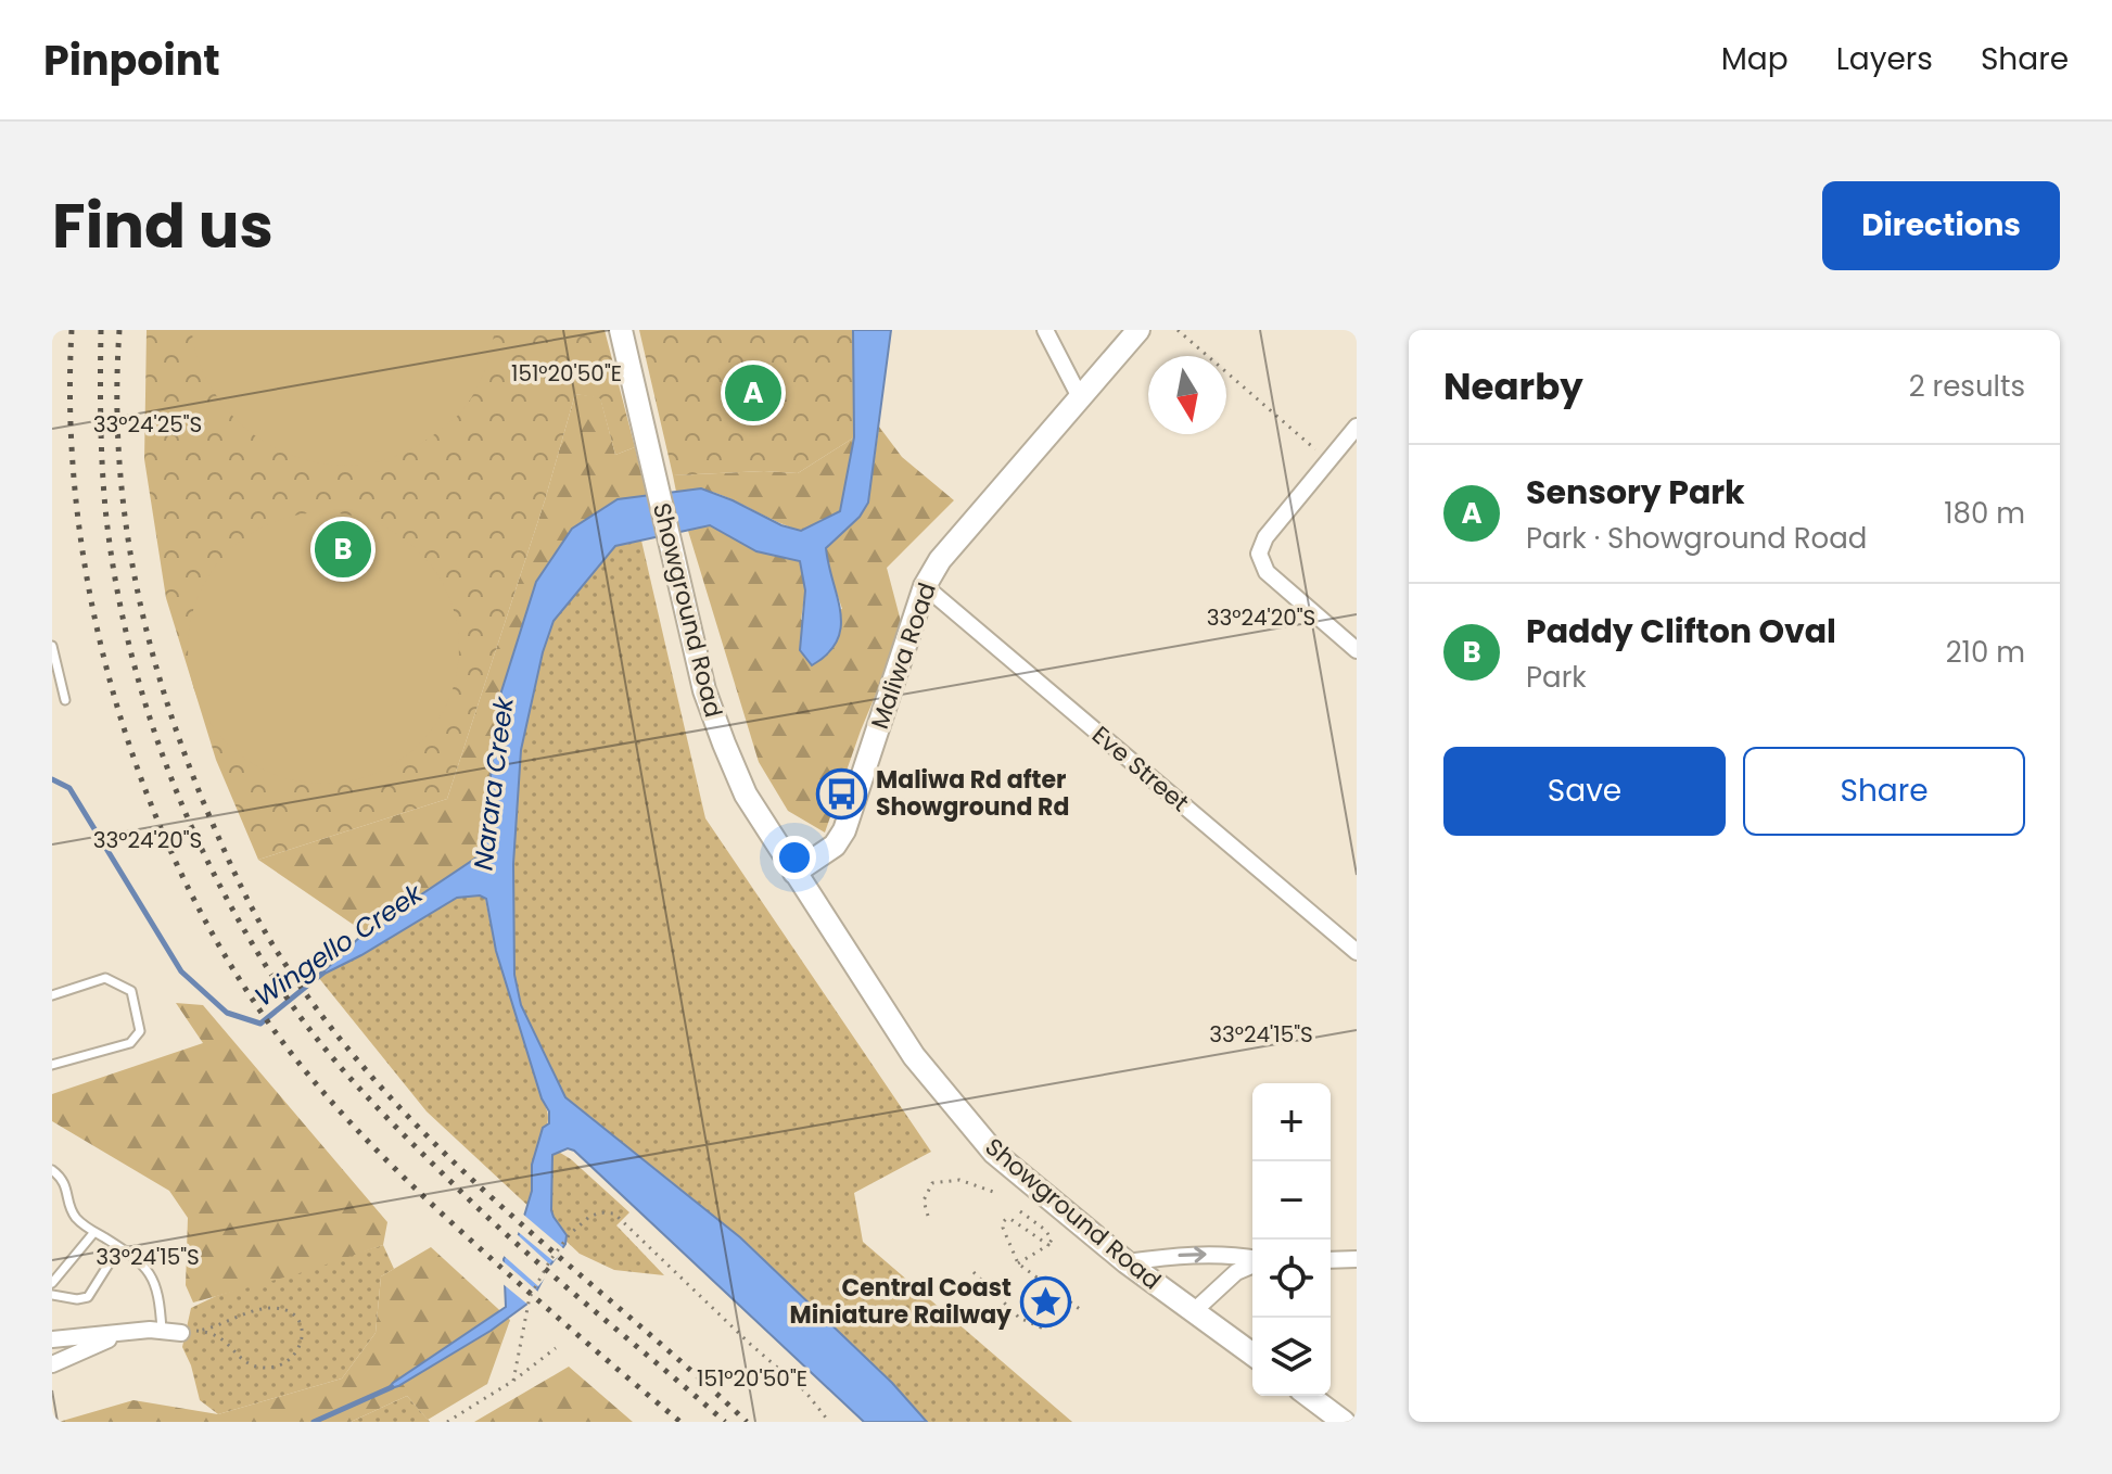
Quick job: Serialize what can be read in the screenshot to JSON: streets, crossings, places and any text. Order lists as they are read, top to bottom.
{
  "streets": {
    "street": ["Showground Road", "Maliwa Road", "Eve Street"]
  },
  "crossings": [
    ["Showground Road", "Maliwa Road"],
    ["Maliwa Road", "Eve Street"]
  ],
  "water": ["Narara Creek", "Wingello Creek"],
  "places": {
    "bus stop": ["Maliwa Rd after Showground Rd"],
    "place": ["Central Coast Miniature Railway"]
  },
  "north": "bottom",
  "page": {
    "header": "Pinpoint",
    "nav": ["Map", "Layers", "Share"],
    "title": "Find us",
    "buttons": [
      "Directions",
      ["Save", "Share"]
    ],
    "heading": ["Nearby", "2 results"],
    "pins": ["A", "B"],
    "list": [
      {
        "mark": "A",
        "name": "Sensory Park",
        "note": "Park · Showground Road",
        "value": "180 m"
      },
      {
        "mark": "B",
        "name": "Paddy Clifton Oval",
        "note": "Park",
        "value": "210 m"
      }
    ],
    "map_buttons": ["+", "−"]
  },
  "coordinates": [
    "151°20'50\"E",
    "33°24'25\"S",
    "33°24'20\"S",
    "33°24'15\"S"
  ]
}
